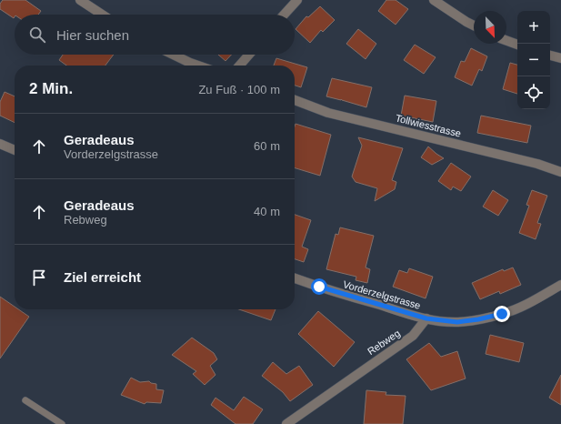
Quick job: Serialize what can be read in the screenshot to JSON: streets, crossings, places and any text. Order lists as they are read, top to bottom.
{
  "streets": {
    "street": ["Tollwiesstrasse", "Vorderzelgstrasse", "Rebweg"]
  },
  "crossings": [
    ["Vorderzelgstrasse", "Rebweg"]
  ],
  "north": "bottom right",
  "page": {
    "map_buttons": ["+", "−"],
    "search": "Hier suchen",
    "heading": ["2 Min.", "Zu Fuß · 100 m"],
    "list": [
      ["Geradeaus", "Vorderzelgstrasse", "60 m"],
      ["Geradeaus", "Rebweg", "40 m"],
      "Ziel erreicht"
    ]
  }
}
